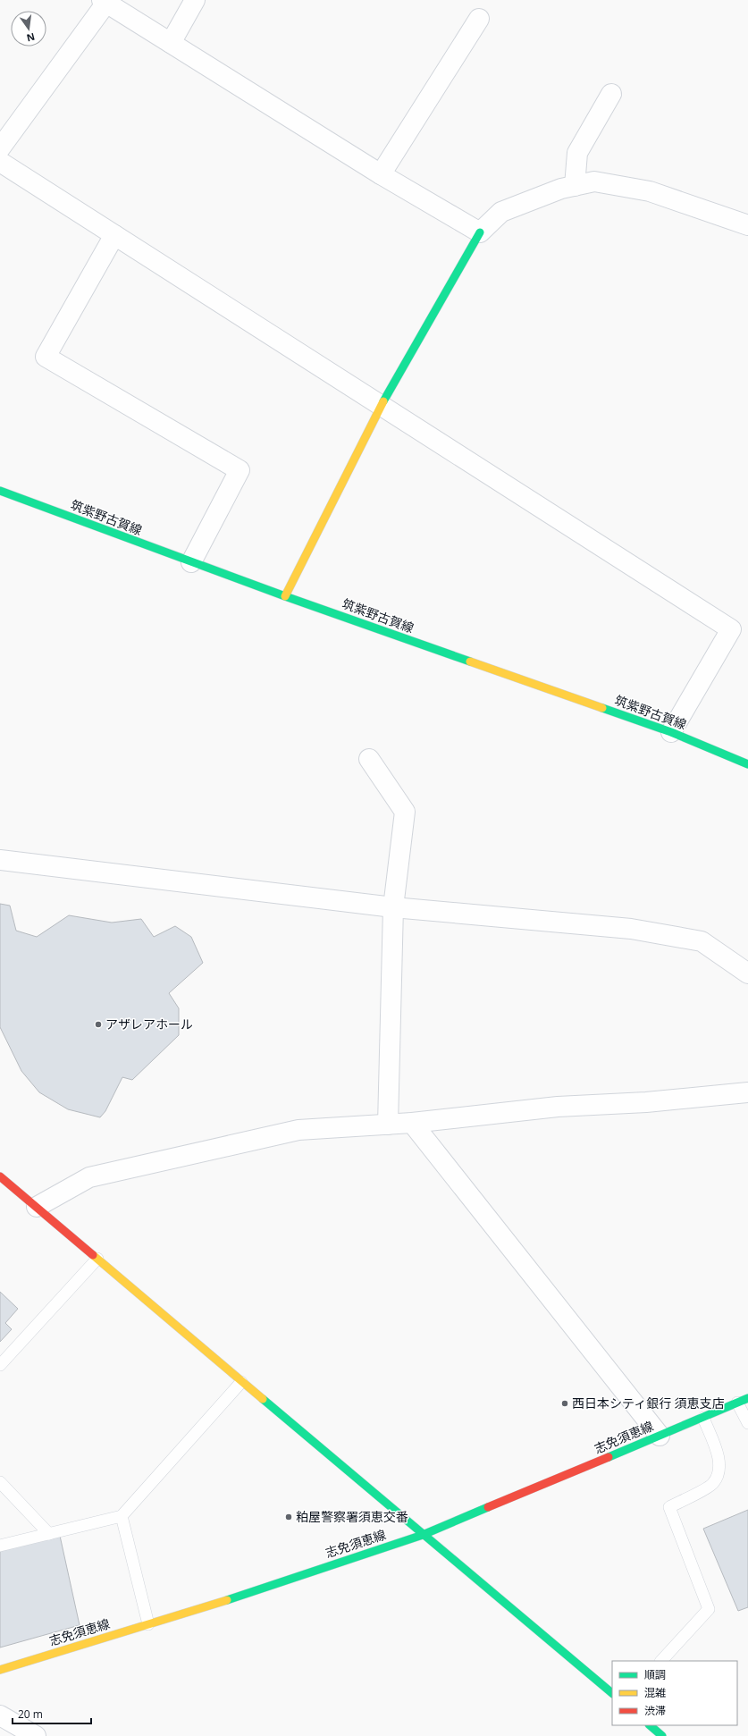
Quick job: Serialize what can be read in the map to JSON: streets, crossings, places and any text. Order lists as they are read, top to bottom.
{
  "streets": {
    "main road": ["筑紫野古賀線", "志免須恵線"]
  },
  "places": ["アザレアホール", "西日本シティ銀行 須恵支店", "粕屋警察署須恵交番"],
  "legend": ["順調", "混雑", "渋滞"],
  "scale_bar": "20 m",
  "north": "bottom"
}
